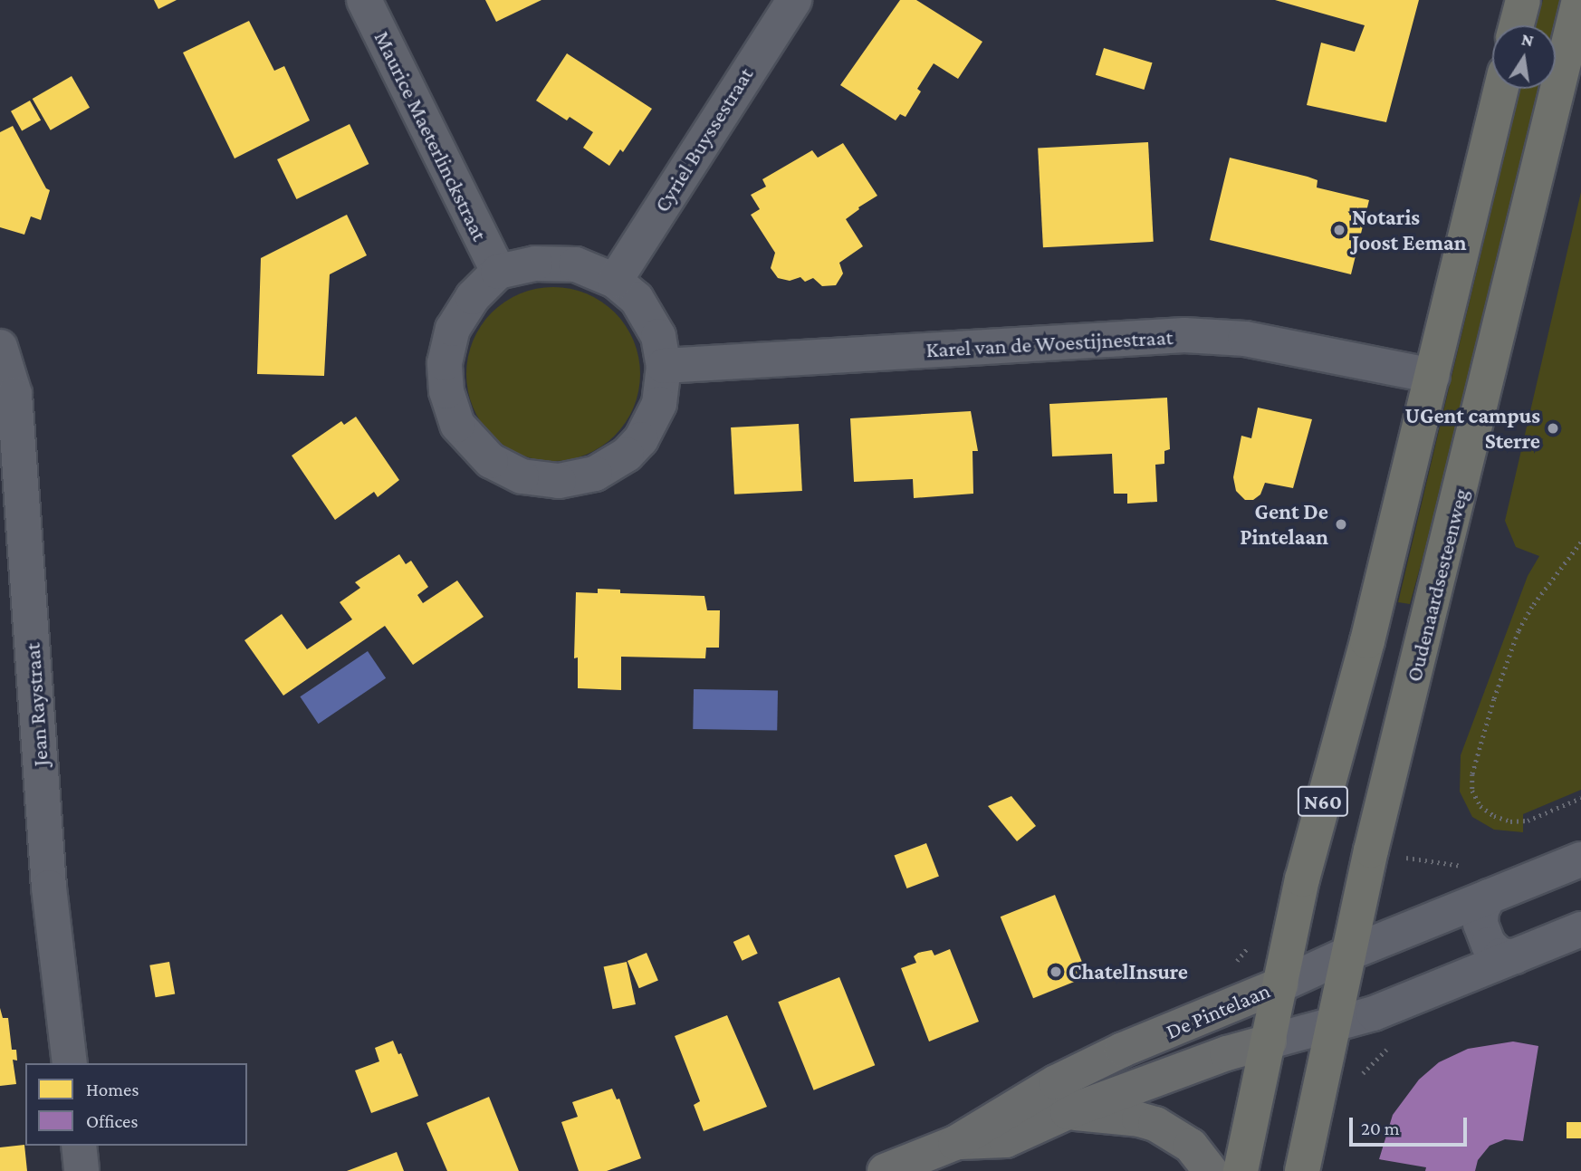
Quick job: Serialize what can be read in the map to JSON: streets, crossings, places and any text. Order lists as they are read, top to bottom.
{
  "streets": {
    "highway": ["Oudenaardsesteenweg", "N60"],
    "main road": ["De Pintelaan"],
    "street": [
      "Maurice Maeterlinckstraat",
      "Cyriel Buyssestraat",
      "Karel van de Woestijnestraat",
      "Jean Raystraat"
    ]
  },
  "crossings": [
    ["Maurice Maeterlinckstraat", "Cyriel Buyssestraat"],
    ["Maurice Maeterlinckstraat", "Karel van de Woestijnestraat"],
    ["Cyriel Buyssestraat", "Karel van de Woestijnestraat"],
    ["Karel van de Woestijnestraat", "N60"],
    ["Oudenaardsesteenweg", "De Pintelaan"],
    ["N60", "De Pintelaan"]
  ],
  "places": [
    "Notaris Joost Eeman",
    "UGent campus Sterre",
    "Gent De Pintelaan",
    "ChatelInsure"
  ],
  "legend": ["Homes", "Offices"],
  "scale_bar": "20 m",
  "north": "top"
}
